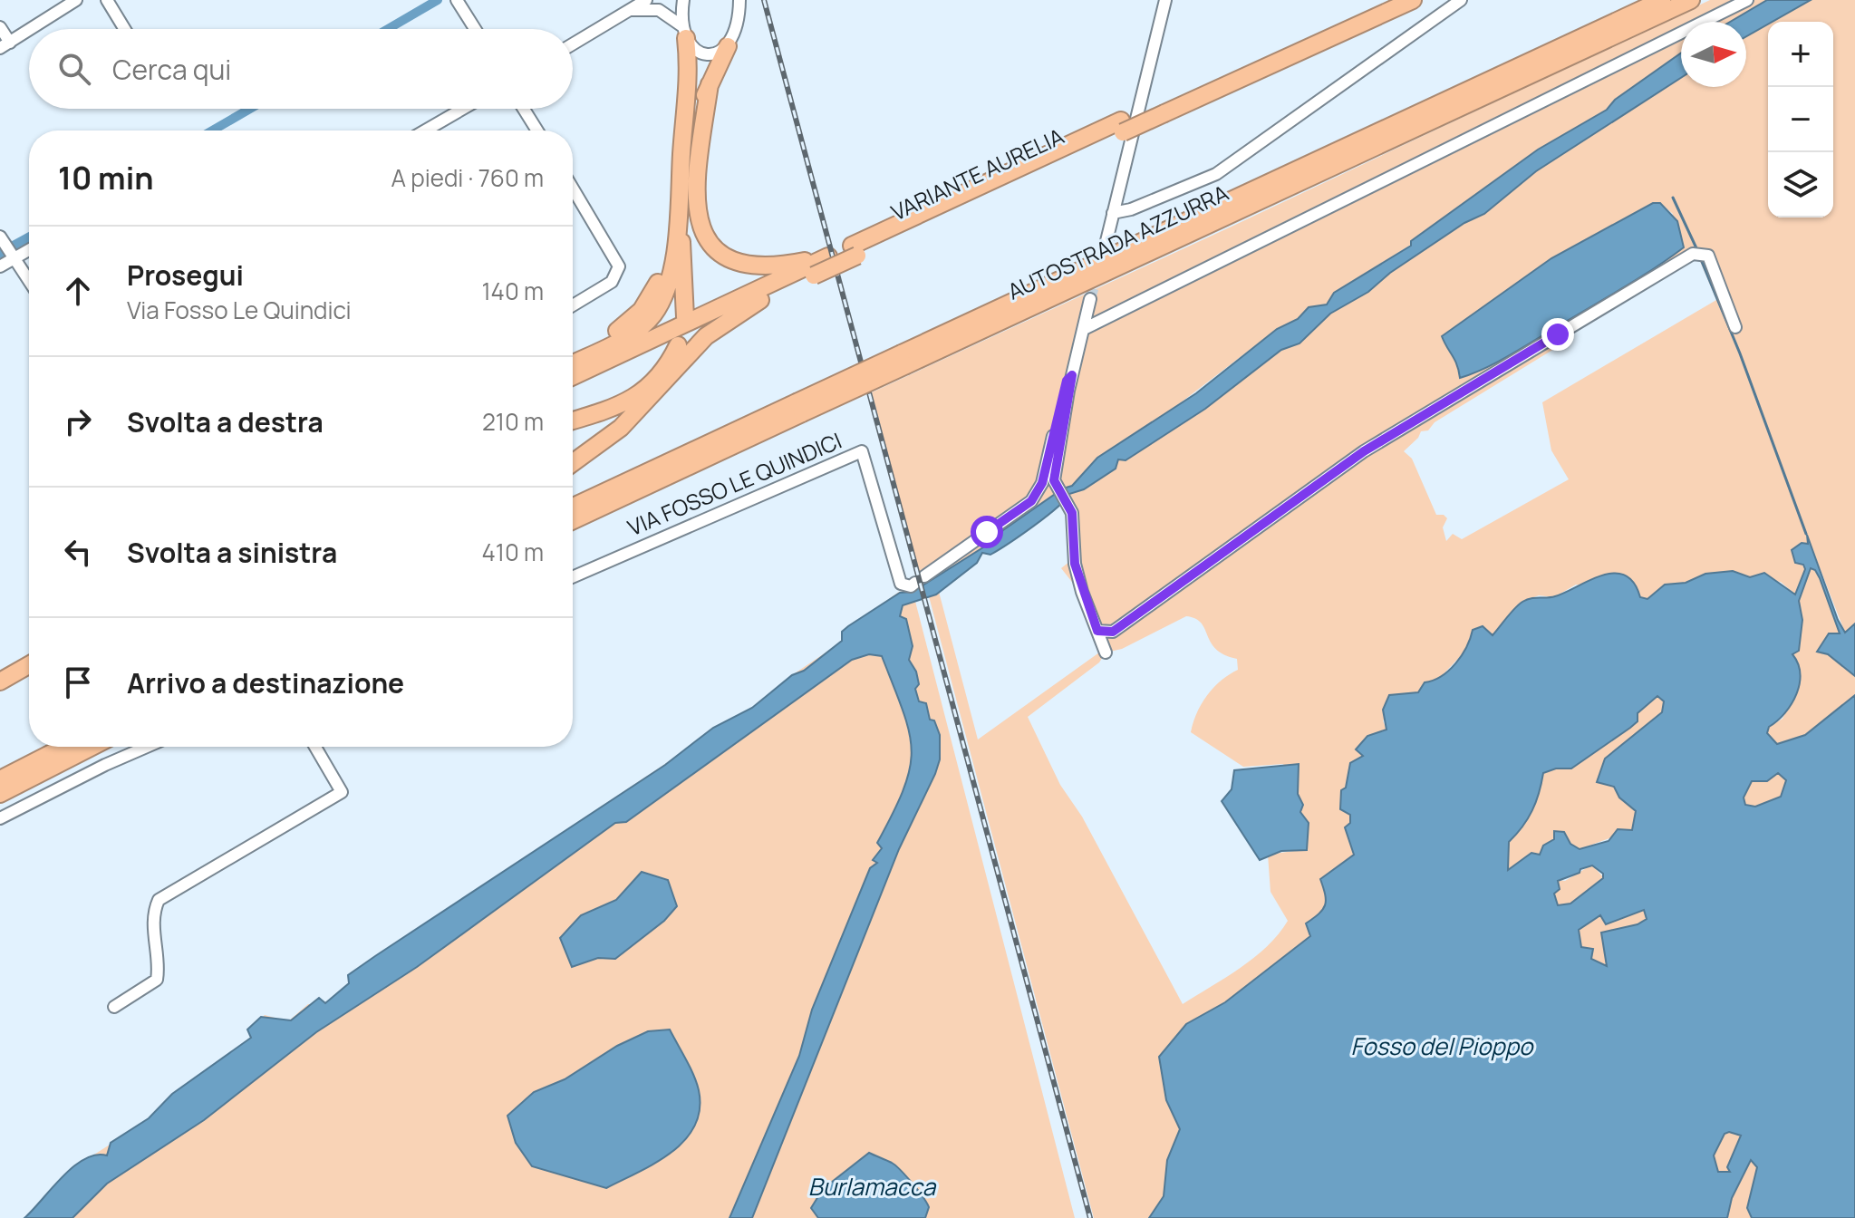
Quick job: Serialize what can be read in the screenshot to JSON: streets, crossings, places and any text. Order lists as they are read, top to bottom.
{
  "streets": {
    "highway": ["VARIANTE AURELIA", "AUTOSTRADA AZZURRA"],
    "street": ["VIA FOSSO LE QUINDICI"]
  },
  "water": ["Fosso del Pioppo", "Burlamacca"],
  "north": "right",
  "page": {
    "map_buttons": ["+", "−"],
    "search": "Cerca qui",
    "heading": ["10 min", "A piedi · 760 m"],
    "list": [
      ["Prosegui", "Via Fosso Le Quindici", "140 m"],
      ["Svolta a destra", "210 m"],
      ["Svolta a sinistra", "410 m"],
      "Arrivo a destinazione"
    ]
  }
}
